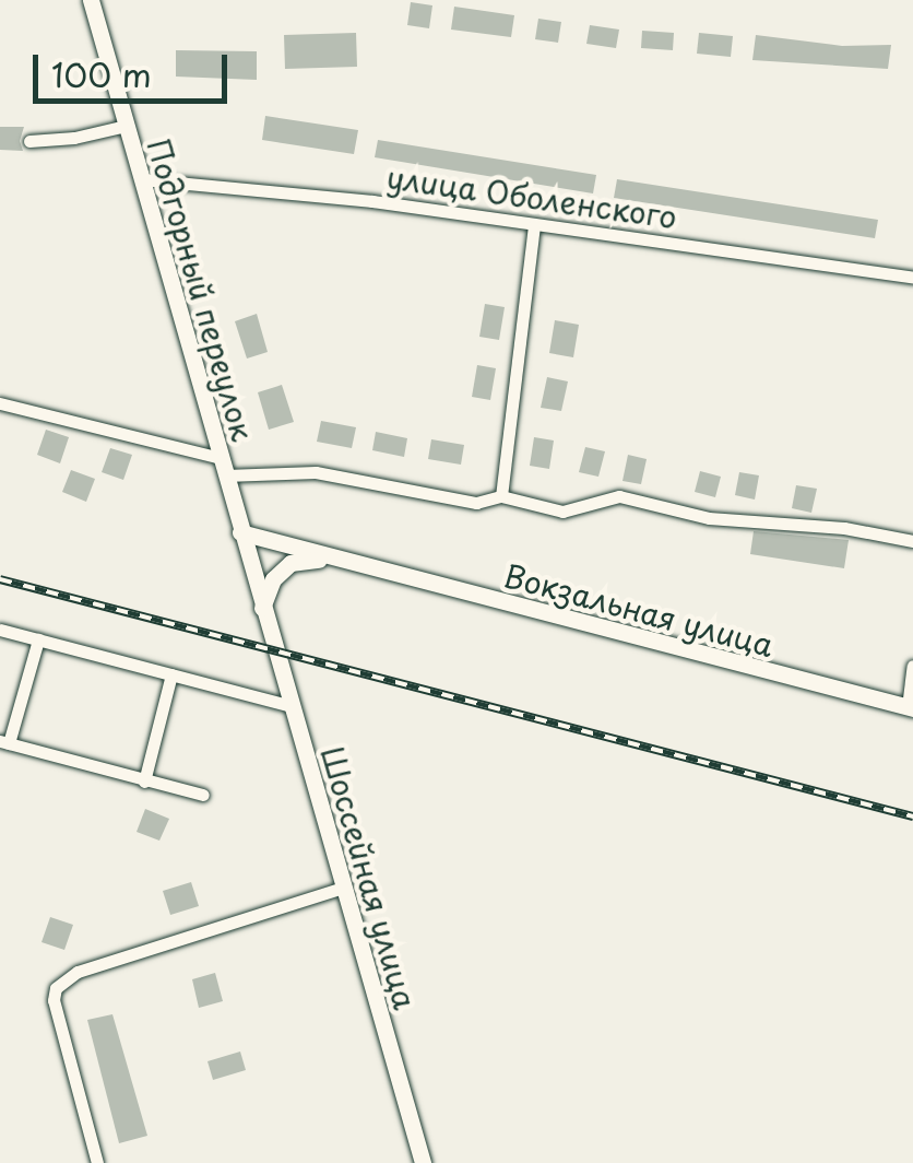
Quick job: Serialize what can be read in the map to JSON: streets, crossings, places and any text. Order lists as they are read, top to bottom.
{
  "streets": {
    "main road": ["Подгорный переулок", "Вокзальная улица", "Шоссейная улица"],
    "street": ["улица Оболенского"]
  },
  "crossings": [
    ["улица Оболенского", "Подгорный переулок"],
    ["Подгорный переулок", "Шоссейная улица"]
  ],
  "scale_bar": "100 m"
}
